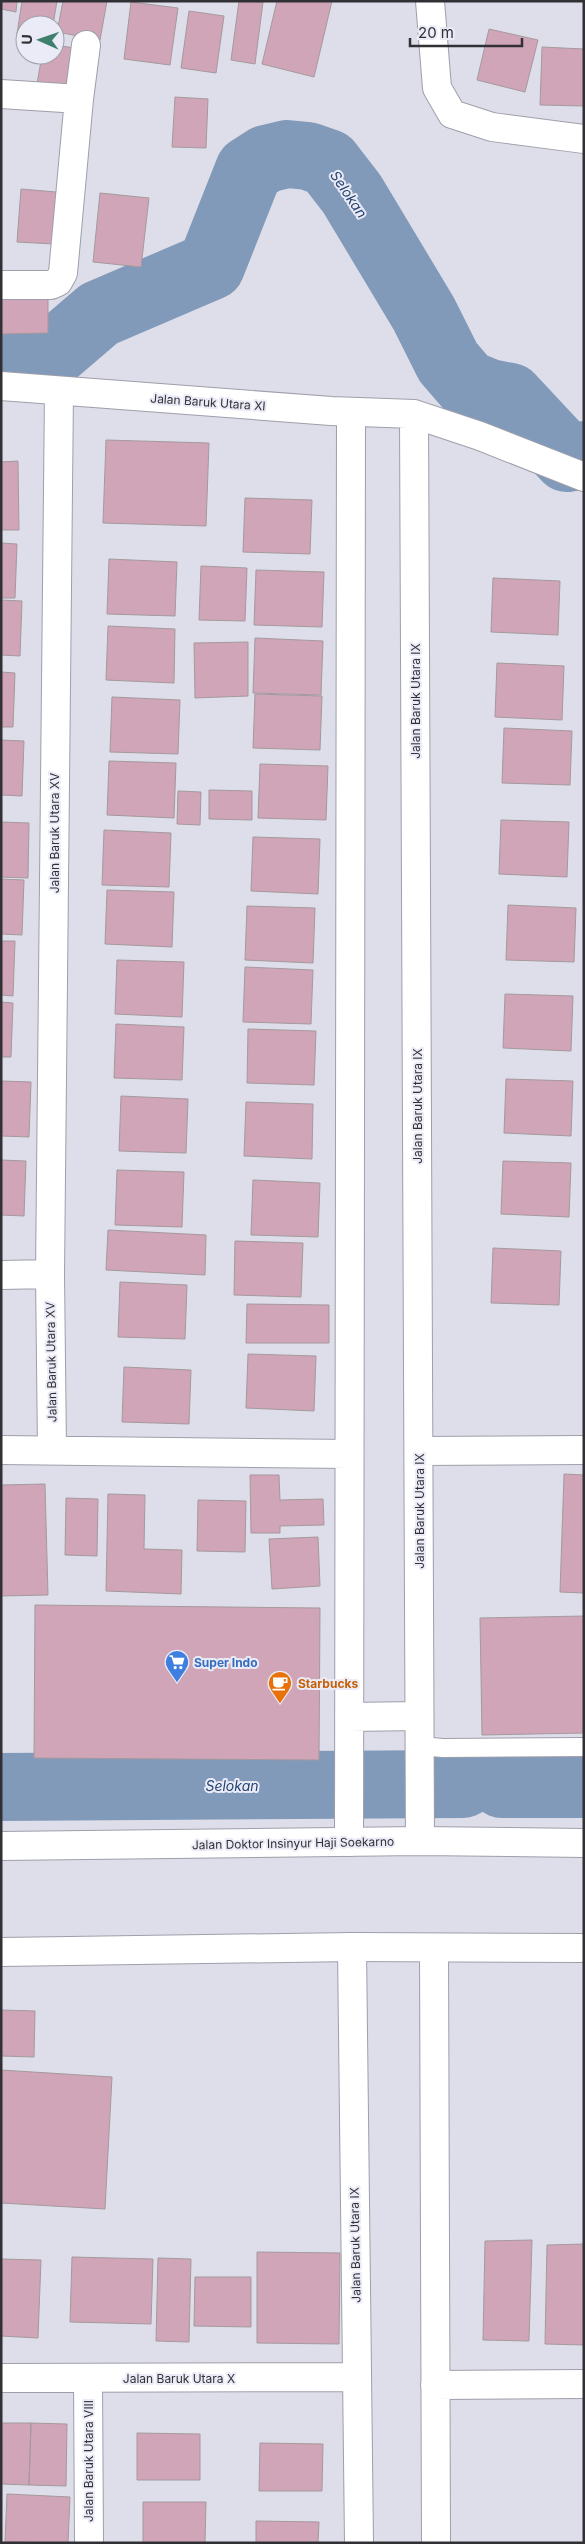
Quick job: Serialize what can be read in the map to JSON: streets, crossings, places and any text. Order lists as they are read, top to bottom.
{
  "streets": {
    "street": [
      "Jalan Baruk Utara XI",
      "Jalan Baruk Utara IX",
      "Jalan Baruk Utara XV",
      "Jalan Doktor Insinyur Haji Soekarno",
      "Jalan Baruk Utara X",
      "Jalan Baruk Utara VIII"
    ]
  },
  "crossings": [
    ["Jalan Baruk Utara XI", "Jalan Baruk Utara IX"],
    ["Jalan Baruk Utara XI", "Jalan Baruk Utara XV"],
    ["Jalan Baruk Utara IX", "Jalan Doktor Insinyur Haji Soekarno"],
    ["Jalan Baruk Utara IX", "Jalan Baruk Utara X"],
    ["Jalan Baruk Utara X", "Jalan Baruk Utara VIII"]
  ],
  "water": ["Selokan"],
  "places": {
    "supermarket": ["Super Indo"],
    "cafe": ["Starbucks"]
  },
  "scale_bar": "20 m",
  "north": "left"
}
